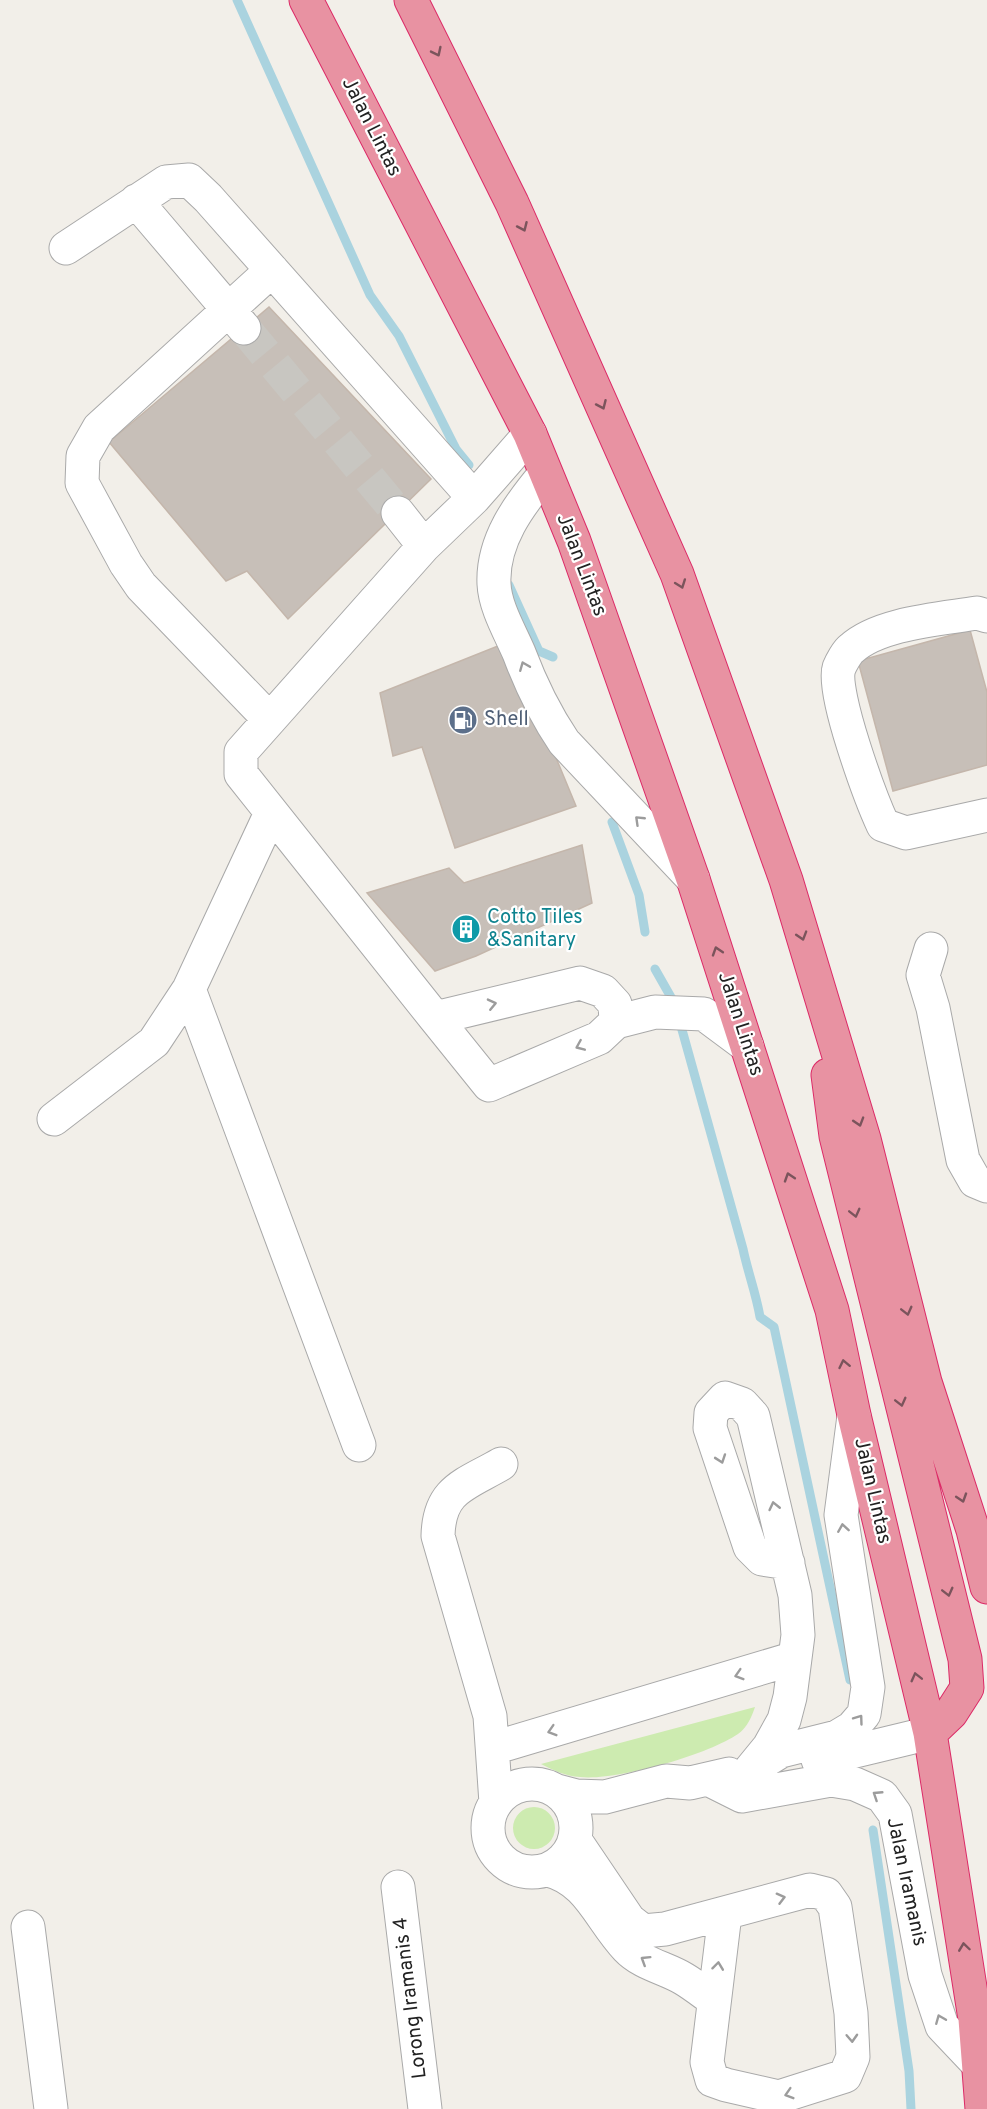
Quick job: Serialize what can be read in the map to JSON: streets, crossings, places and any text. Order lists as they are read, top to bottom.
{
  "streets": {
    "highway": ["Jalan Lintas"],
    "street": ["Jalan Iramanis", "Lorong Iramanis 4"]
  },
  "crossings": [
    ["Jalan Lintas", "Jalan Iramanis"]
  ],
  "one_way": ["Jalan Iramanis"],
  "places": {
    "fuel station": ["Shell"],
    "building": ["Cotto Tiles &Sanitary"]
  }
}
